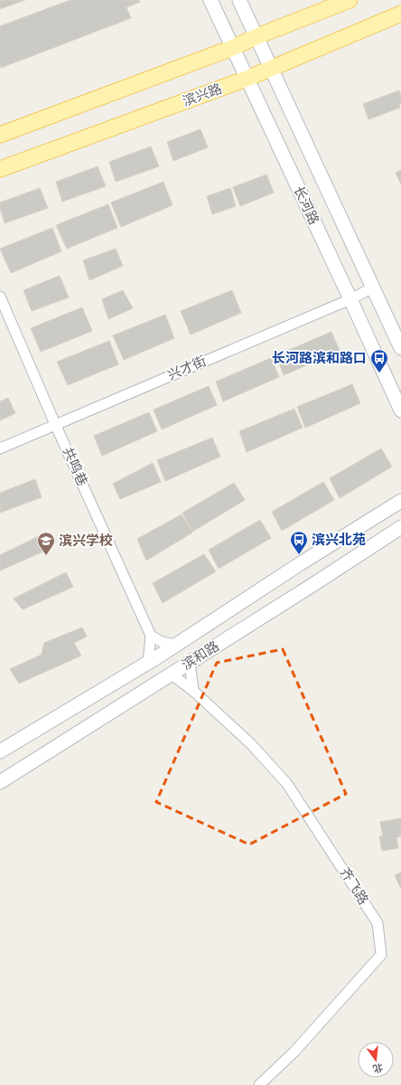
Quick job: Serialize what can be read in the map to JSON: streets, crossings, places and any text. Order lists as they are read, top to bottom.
{
  "streets": {
    "main road": ["滨兴路", "长河路", "滨和路"],
    "street": ["兴才街", "共鸣巷", "齐飞路"]
  },
  "crossings": [
    ["滨兴路", "长河路"],
    ["长河路", "兴才街"],
    ["兴才街", "共鸣巷"],
    ["滨和路", "齐飞路"]
  ],
  "places": {
    "bus stop": ["长河路滨和路口", "滨兴北苑"],
    "school or university": ["滨兴学校"]
  },
  "north": "bottom"
}
